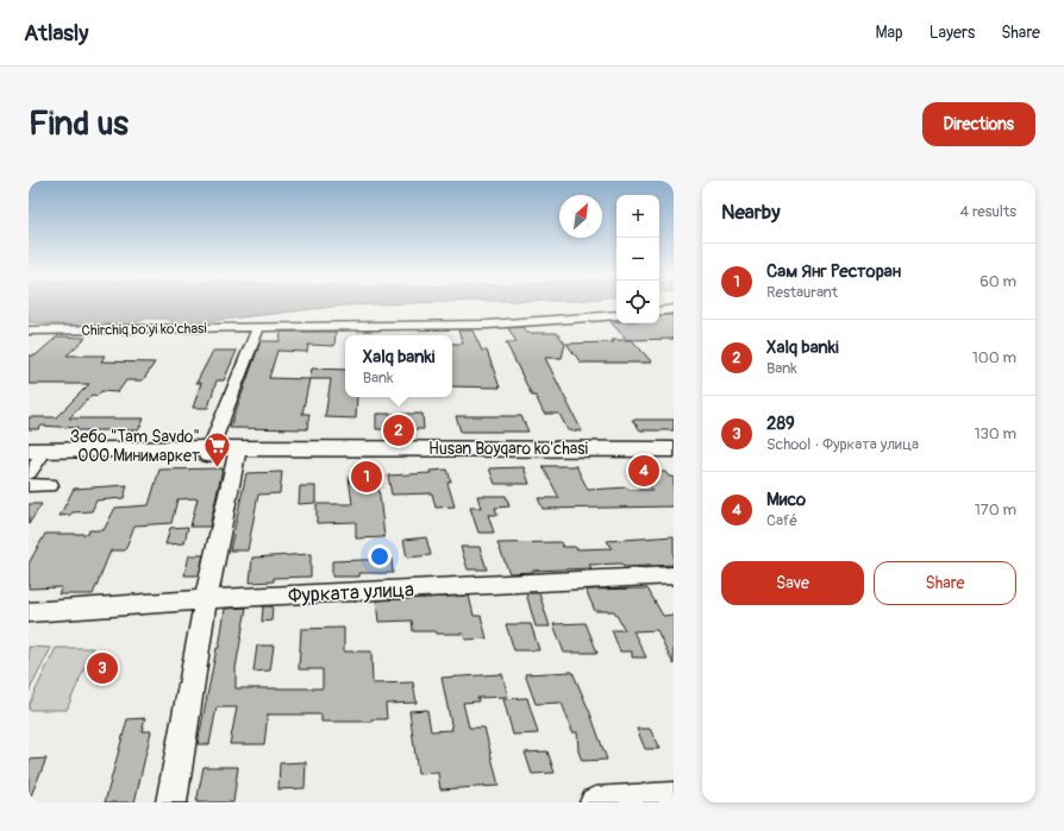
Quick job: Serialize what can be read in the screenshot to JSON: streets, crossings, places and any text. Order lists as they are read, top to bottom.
{
  "streets": {
    "main road": ["Husan Boyqaro ko'chasi"],
    "street": ["Chirchiq bo'yi ko'chasi", "Фурката улица"]
  },
  "places": {
    "supermarket": ["Зебо \"Tam Savdo\" ООО Минимаркет"]
  },
  "north": "top right",
  "page": {
    "header": "Atlasly",
    "nav": ["Map", "Layers", "Share"],
    "buttons": [
      "Directions",
      ["Save", "Share"]
    ],
    "title": "Find us",
    "heading": ["Nearby", "4 results"],
    "map_buttons": ["+", "−"],
    "list": [
      {
        "mark": "1",
        "name": "Сам Янг Ресторан",
        "note": "Restaurant",
        "value": "60 m"
      },
      {
        "mark": "2",
        "name": "Xalq banki",
        "note": "Bank",
        "value": "100 m"
      },
      {
        "mark": "3",
        "name": "289",
        "note": "School · Фурката улица",
        "value": "130 m"
      },
      {
        "mark": "4",
        "name": "Мисо",
        "note": "Café",
        "value": "170 m"
      }
    ],
    "popup": ["Xalq banki", "Bank"],
    "pins": [
      "2",
      "4",
      "1",
      "3"
    ]
  }
}
